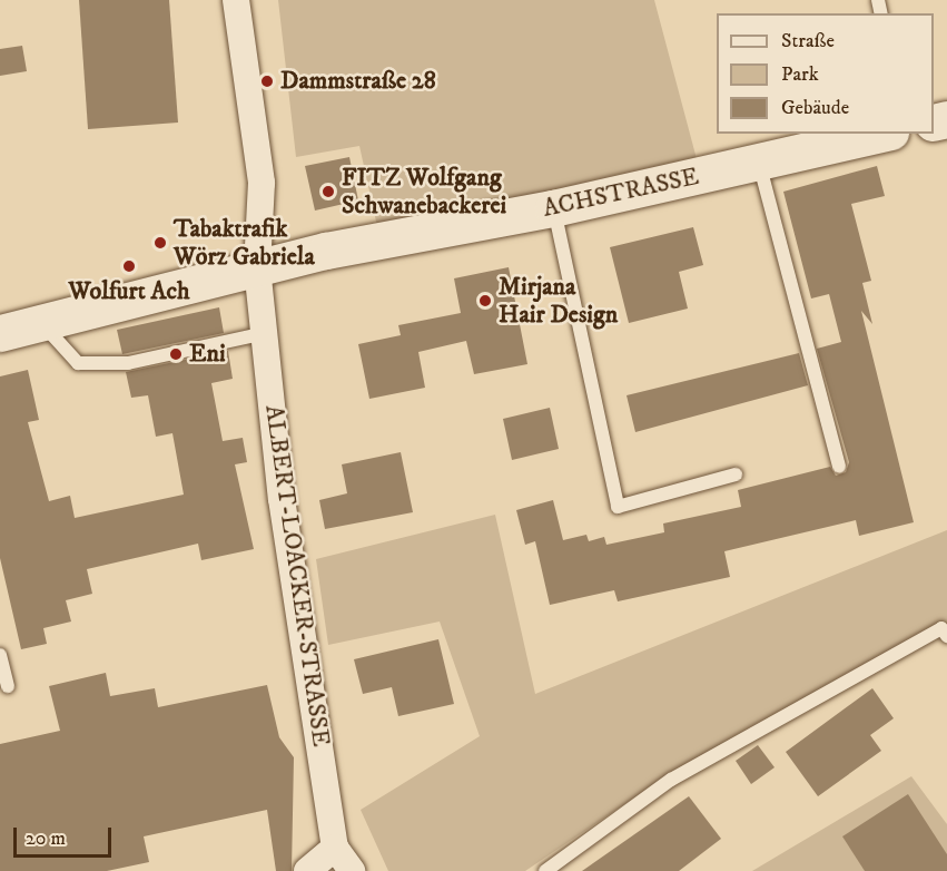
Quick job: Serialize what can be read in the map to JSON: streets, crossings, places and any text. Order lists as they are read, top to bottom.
{
  "streets": {
    "main road": ["ACHSTRASSE"],
    "street": ["ALBERT-LOACKER-STRASSE"]
  },
  "crossings": [
    ["ACHSTRASSE", "ALBERT-LOACKER-STRASSE"]
  ],
  "places": [
    "Dammstraße 28",
    "FITZ Wolfgang Schwanebackerei",
    "Tabaktrafik Wörz Gabriela",
    "Wolfurt Ach",
    "Mirjana Hair Design",
    "Eni"
  ],
  "legend": ["Straße", "Park", "Gebäude"],
  "scale_bar": "20 m"
}
